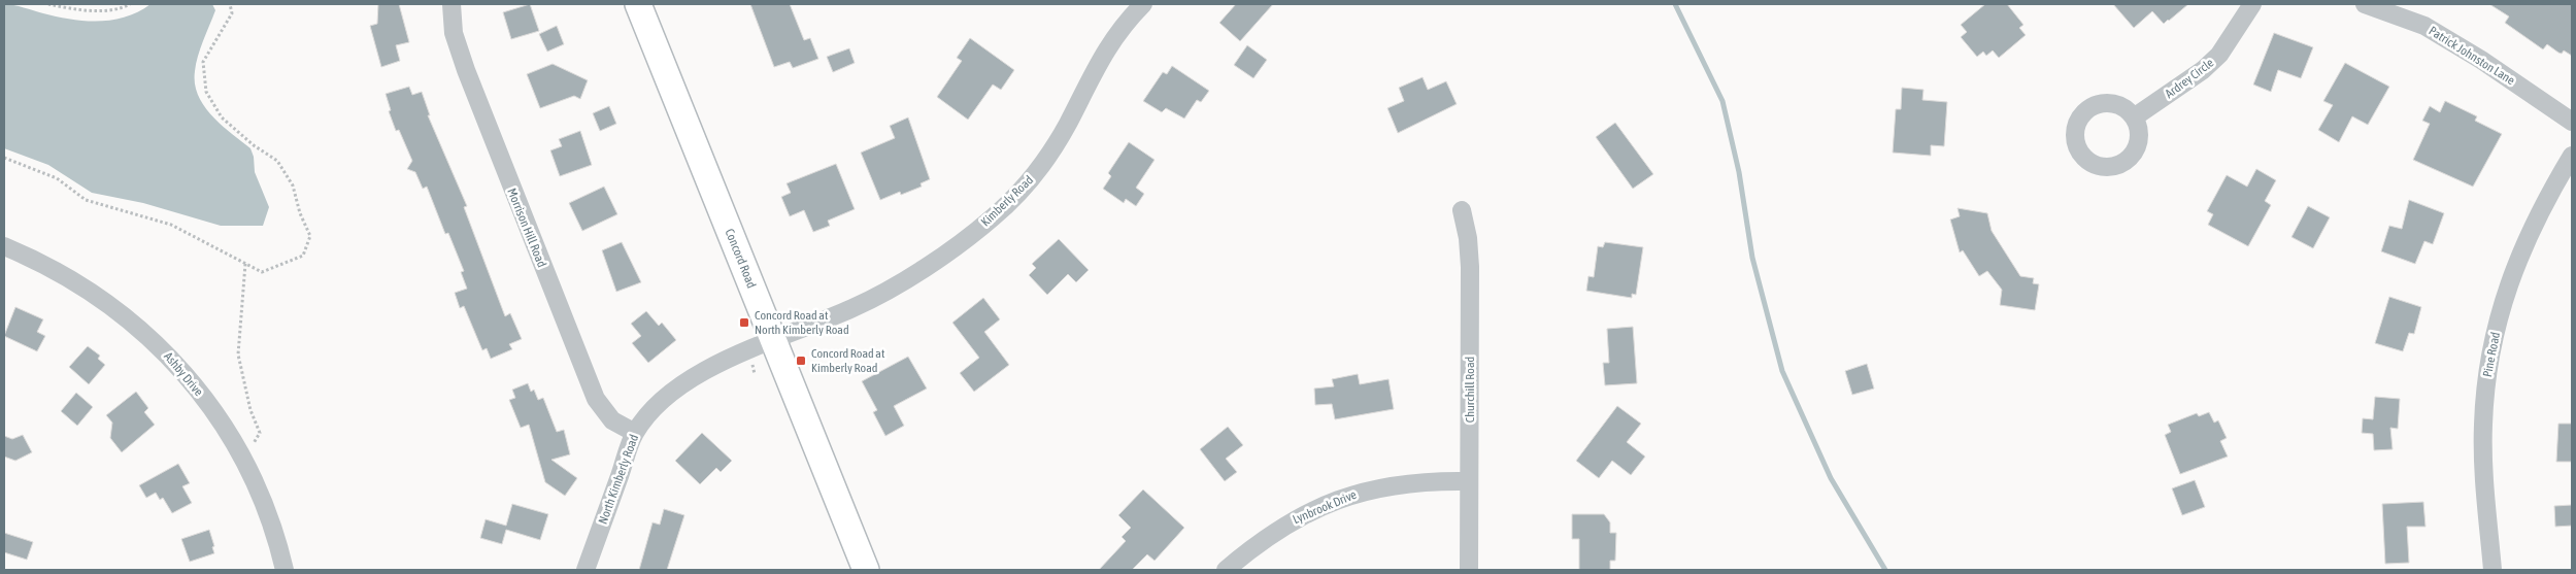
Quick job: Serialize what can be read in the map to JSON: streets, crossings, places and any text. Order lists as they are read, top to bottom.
{
  "streets": {
    "main road": ["Concord Road"],
    "street": [
      "Patrick Johnston Lane",
      "Ardrey Circle",
      "Kimberly Road",
      "Morrison Hill Road",
      "Pine Road",
      "Ashby Drive",
      "Churchill Road",
      "North Kimberly Road",
      "Lynbrook Drive"
    ]
  },
  "crossings": [
    ["Kimberly Road", "Concord Road"],
    ["Kimberly Road", "North Kimberly Road"],
    ["Morrison Hill Road", "North Kimberly Road"],
    ["Concord Road", "North Kimberly Road"],
    ["Churchill Road", "Lynbrook Drive"]
  ],
  "places": {
    "transit": ["Concord Road at North Kimberly Road", "Concord Road at Kimberly Road"]
  }
}
